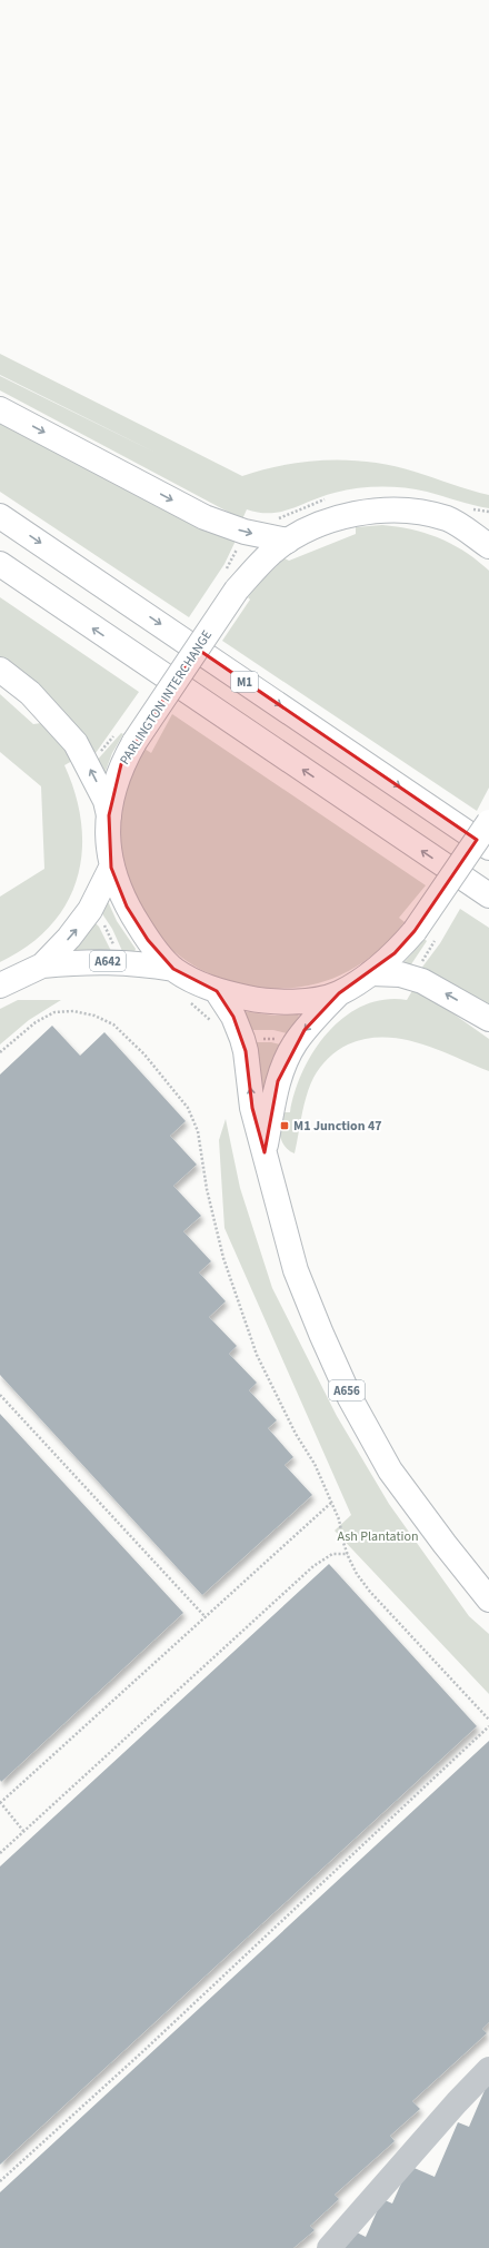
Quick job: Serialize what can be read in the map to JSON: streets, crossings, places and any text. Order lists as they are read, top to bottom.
{
  "streets": {
    "main road": [
      "M1",
      "PARLINGTON INTERCHANGE",
      "A642",
      "A656"
    ]
  },
  "crossings": [
    ["PARLINGTON INTERCHANGE", "A642"],
    ["PARLINGTON INTERCHANGE", "A656"]
  ],
  "parks": ["Ash Plantation"],
  "places": {
    "transit": ["M1 Junction 47"]
  }
}
